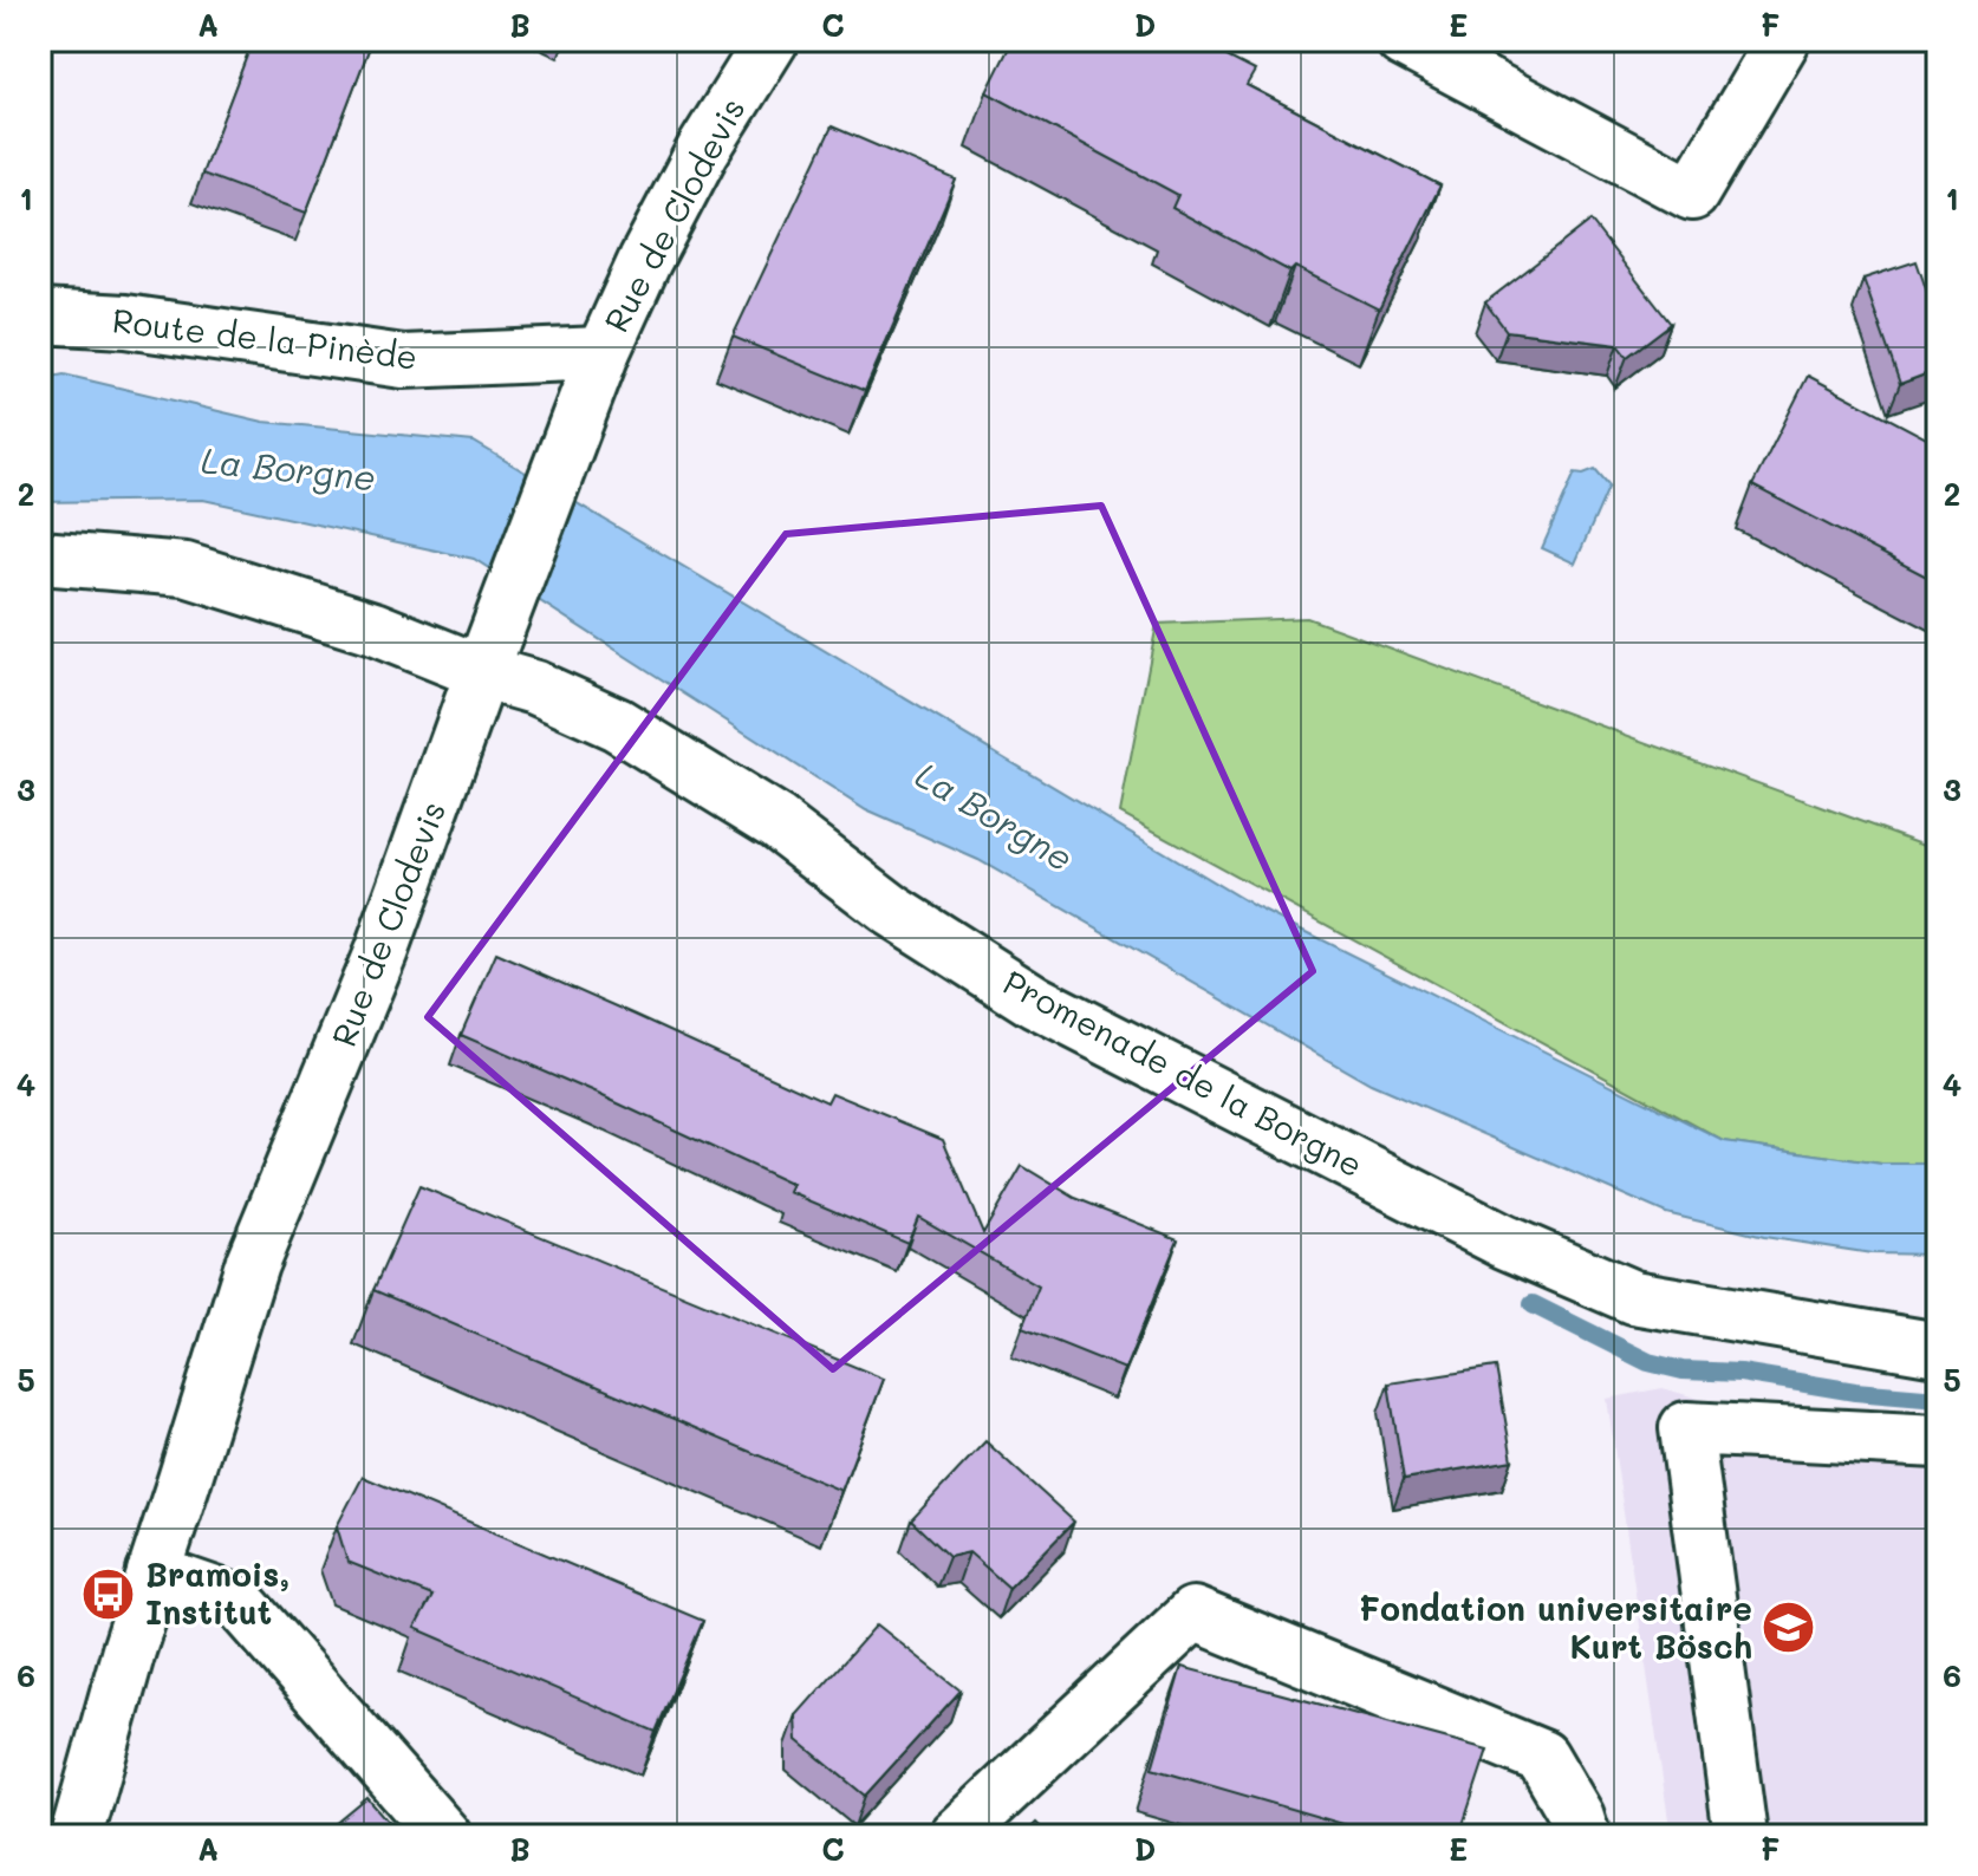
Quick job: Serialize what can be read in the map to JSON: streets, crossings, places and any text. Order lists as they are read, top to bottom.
{
  "streets": {
    "street": ["Rue de Clodevis", "Route de la Pinède", "Promenade de la Borgne"]
  },
  "crossings": [
    ["Rue de Clodevis", "Route de la Pinède"],
    ["Rue de Clodevis", "Promenade de la Borgne"]
  ],
  "water": ["La Borgne"],
  "places": {
    "bus stop": ["Bramois, Institut"],
    "school or university": ["Fondation universitaire Kurt Bösch"]
  },
  "grid": {
    "columns": [
      "A",
      "B",
      "C",
      "D",
      "E",
      "F"
    ],
    "rows": [
      "1",
      "2",
      "3",
      "4",
      "5",
      "6"
    ]
  }
}
